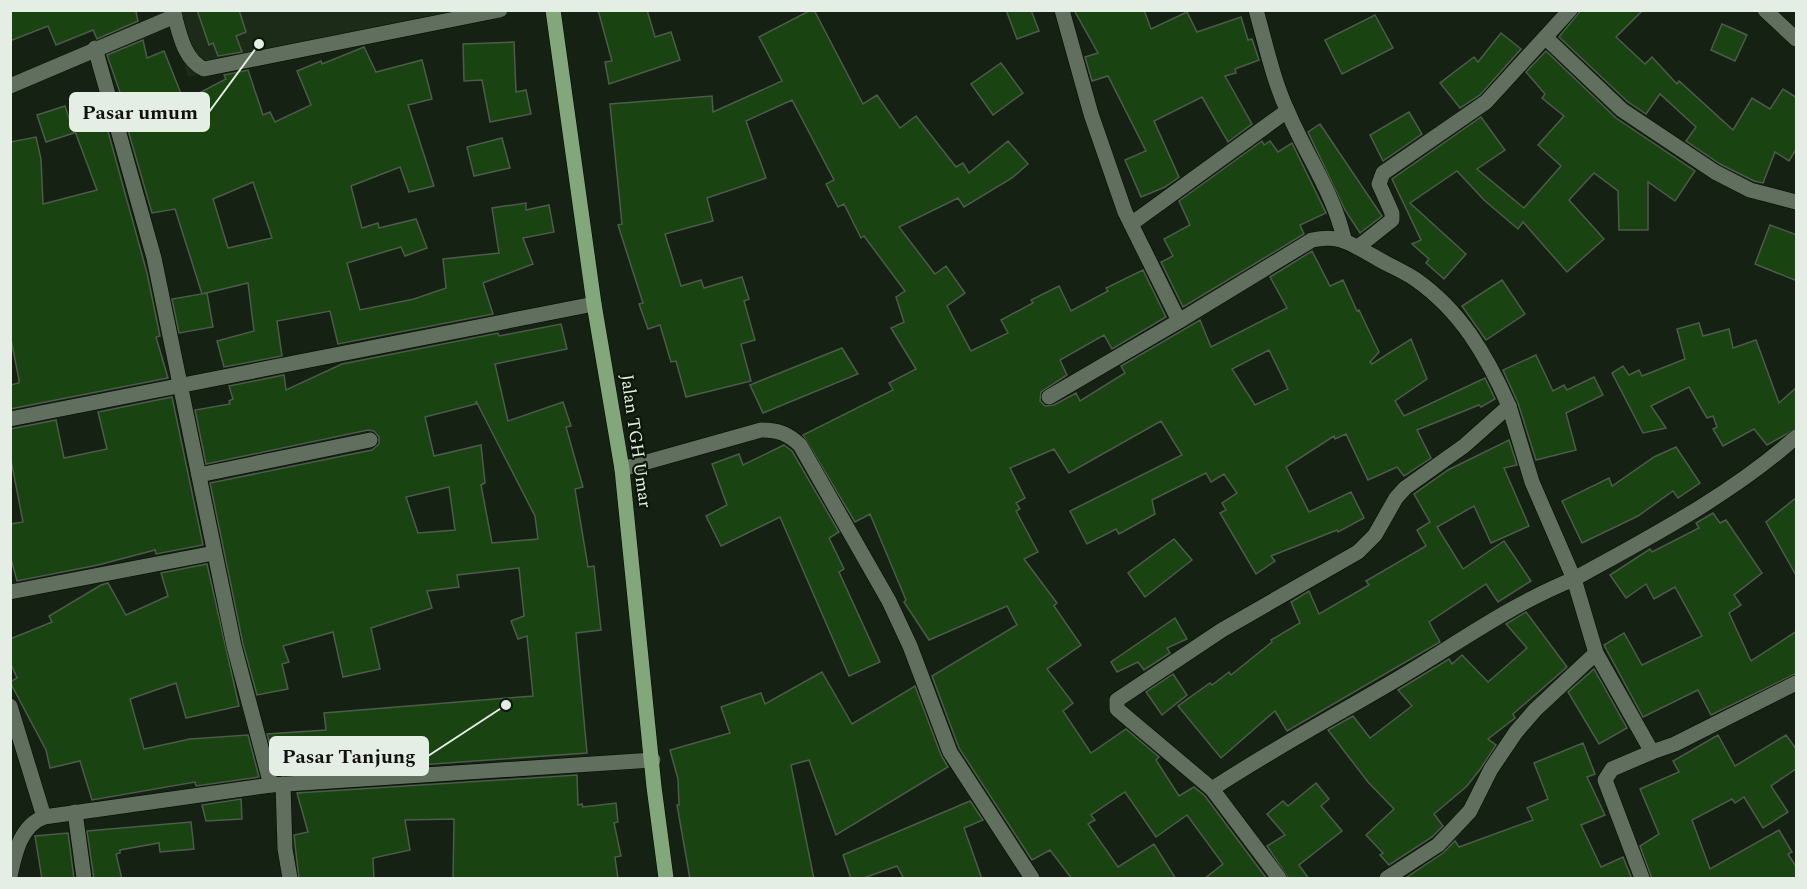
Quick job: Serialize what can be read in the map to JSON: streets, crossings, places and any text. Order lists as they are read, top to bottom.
{
  "streets": {
    "main road": ["Jalan TGH Umar"]
  },
  "places": ["Pasar umum", "Pasar Tanjung"]
}
